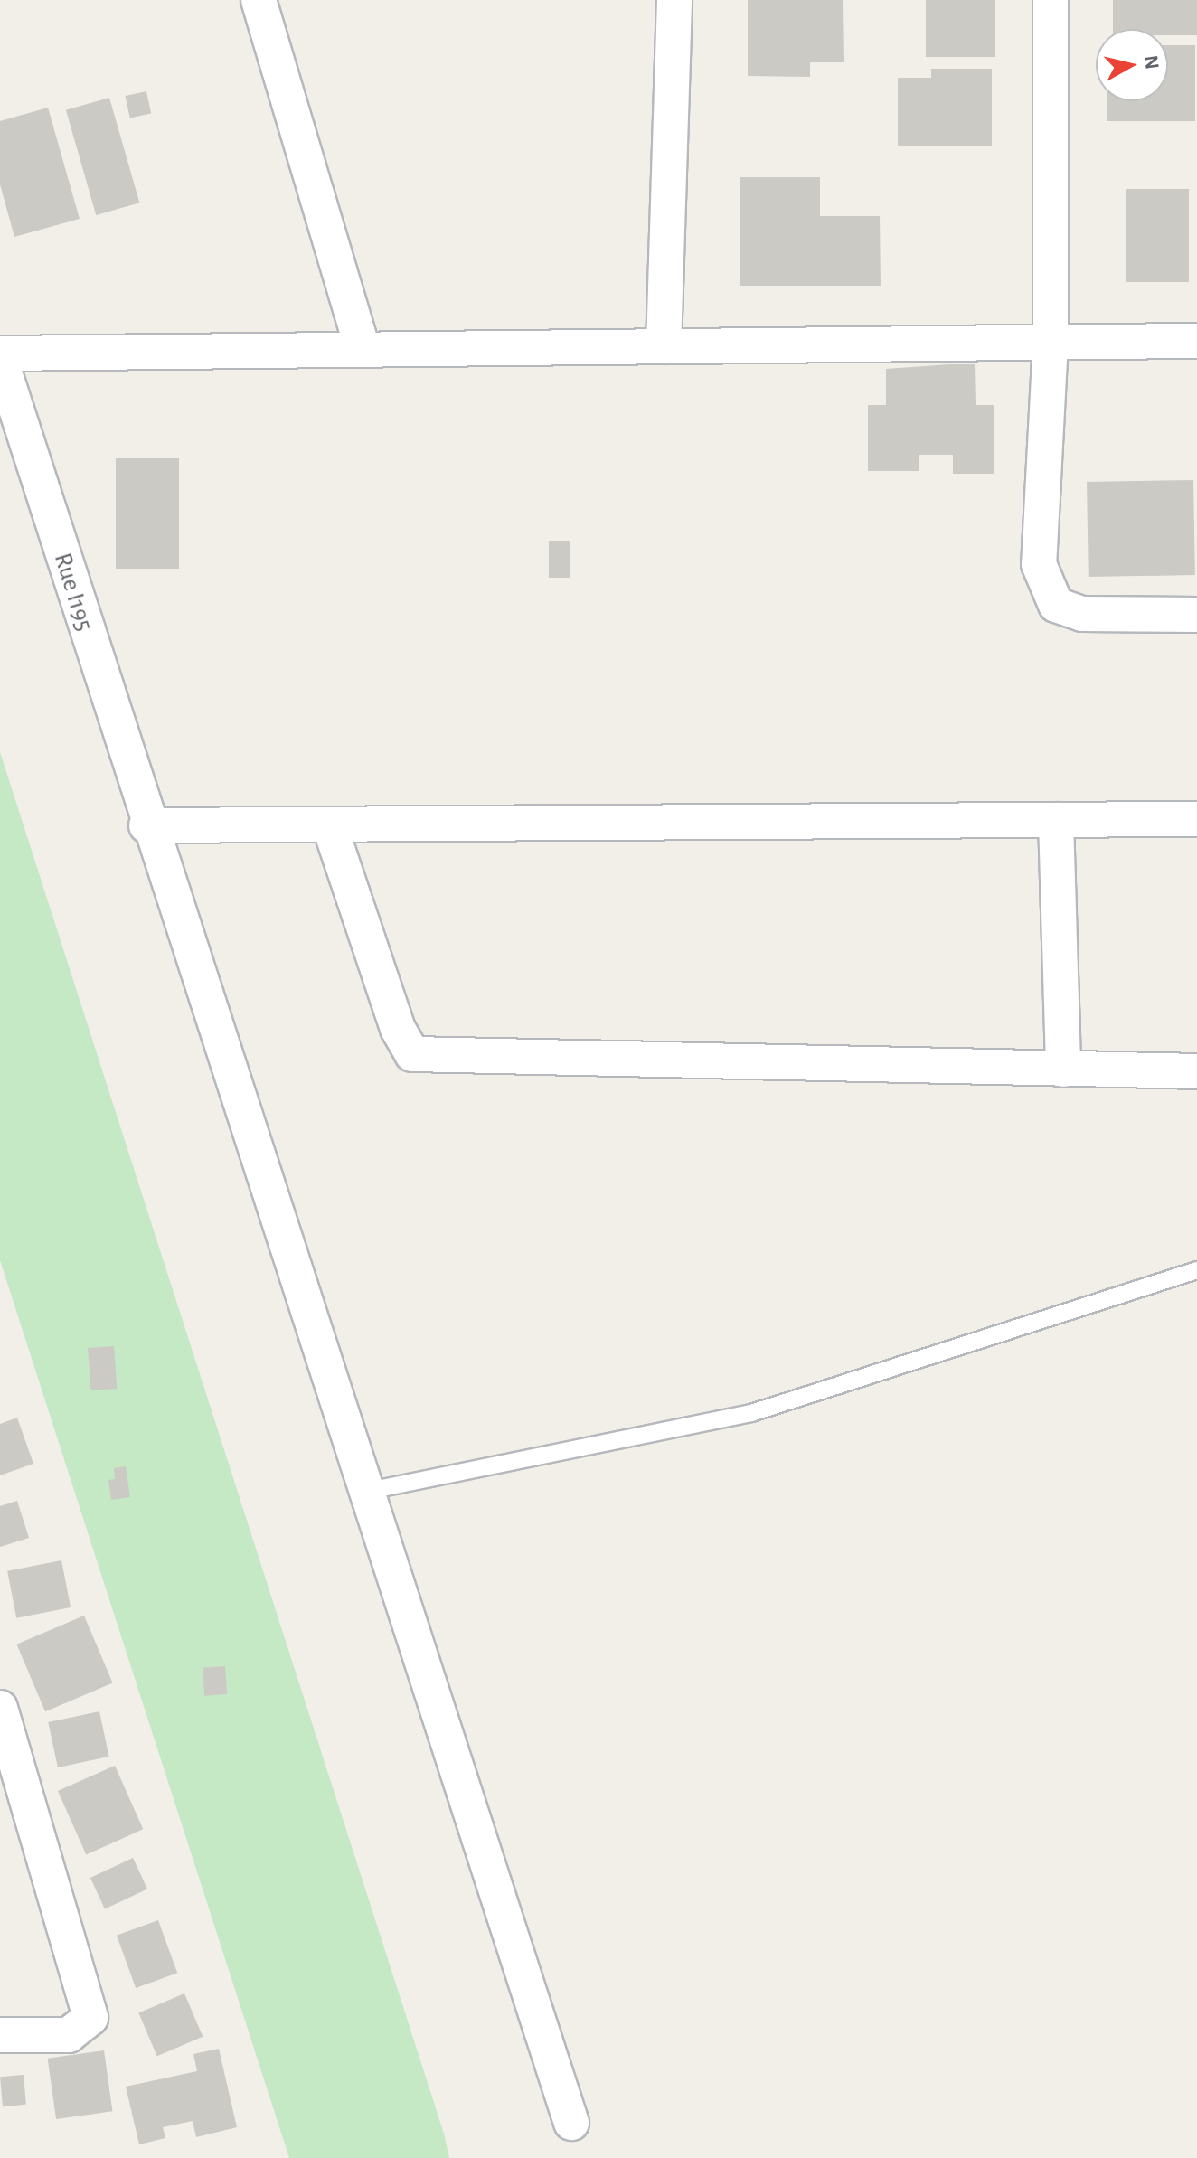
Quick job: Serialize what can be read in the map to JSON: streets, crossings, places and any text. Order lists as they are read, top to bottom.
{
  "streets": {
    "street": ["Rue I195"]
  },
  "north": "right"
}
